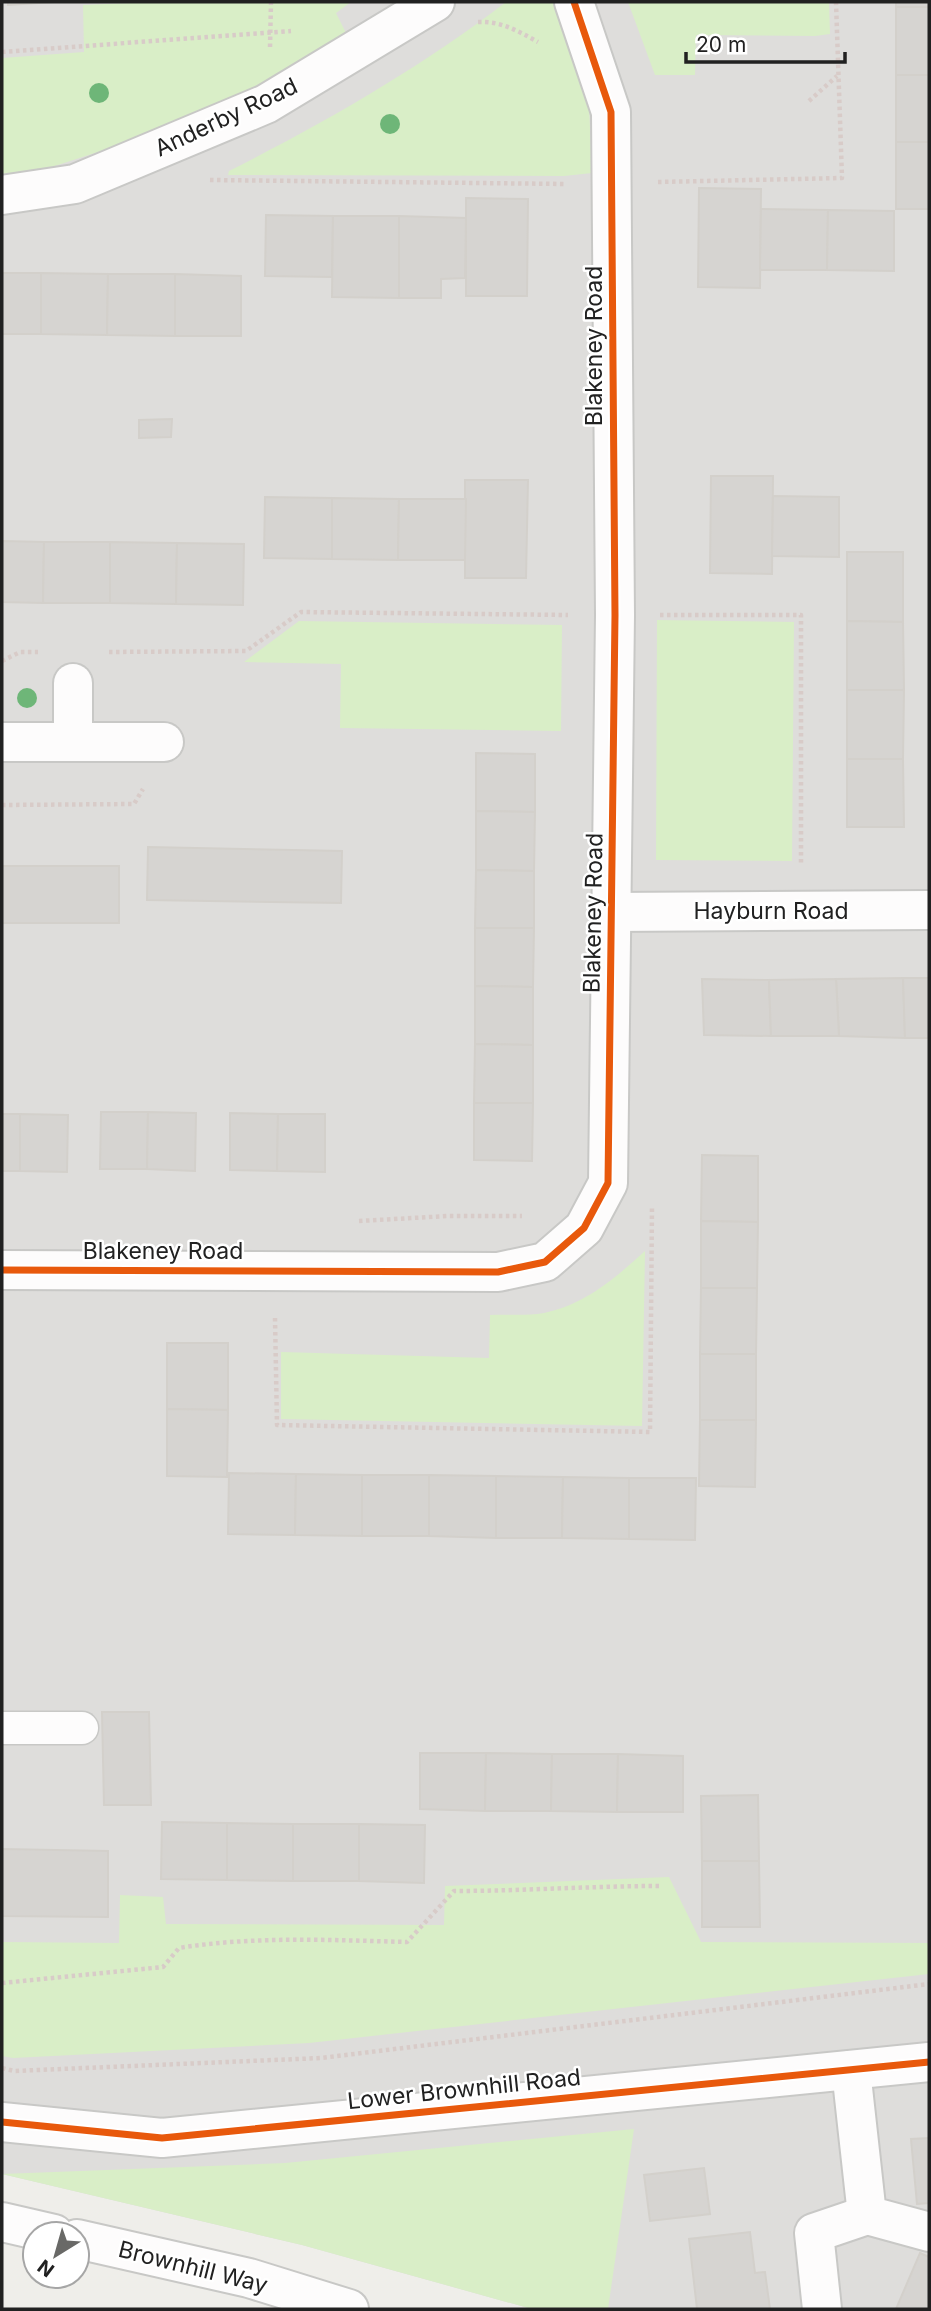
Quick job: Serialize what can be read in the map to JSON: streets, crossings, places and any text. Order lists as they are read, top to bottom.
{
  "streets": {
    "street": [
      "Anderby Road",
      "Blakeney Road",
      "Hayburn Road",
      "Lower Brownhill Road",
      "Brownhill Way"
    ]
  },
  "crossings": [
    ["Blakeney Road", "Hayburn Road"]
  ],
  "scale_bar": "20 m",
  "north": "bottom left"
}
